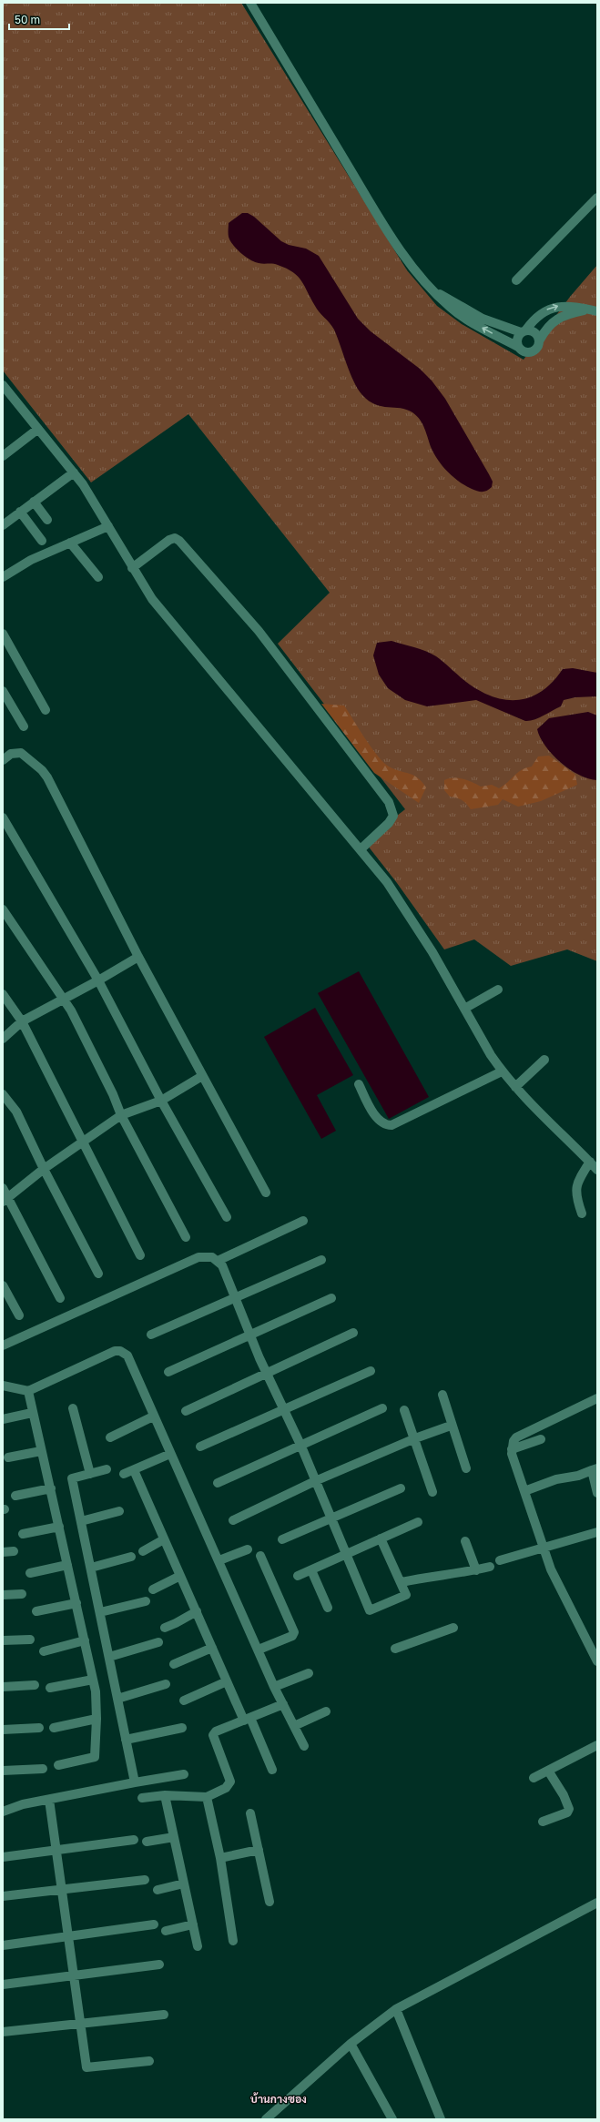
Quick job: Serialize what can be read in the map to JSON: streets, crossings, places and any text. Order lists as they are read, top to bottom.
{
  "districts": ["บ้านกางซอง"],
  "scale_bar": "50 m"
}
